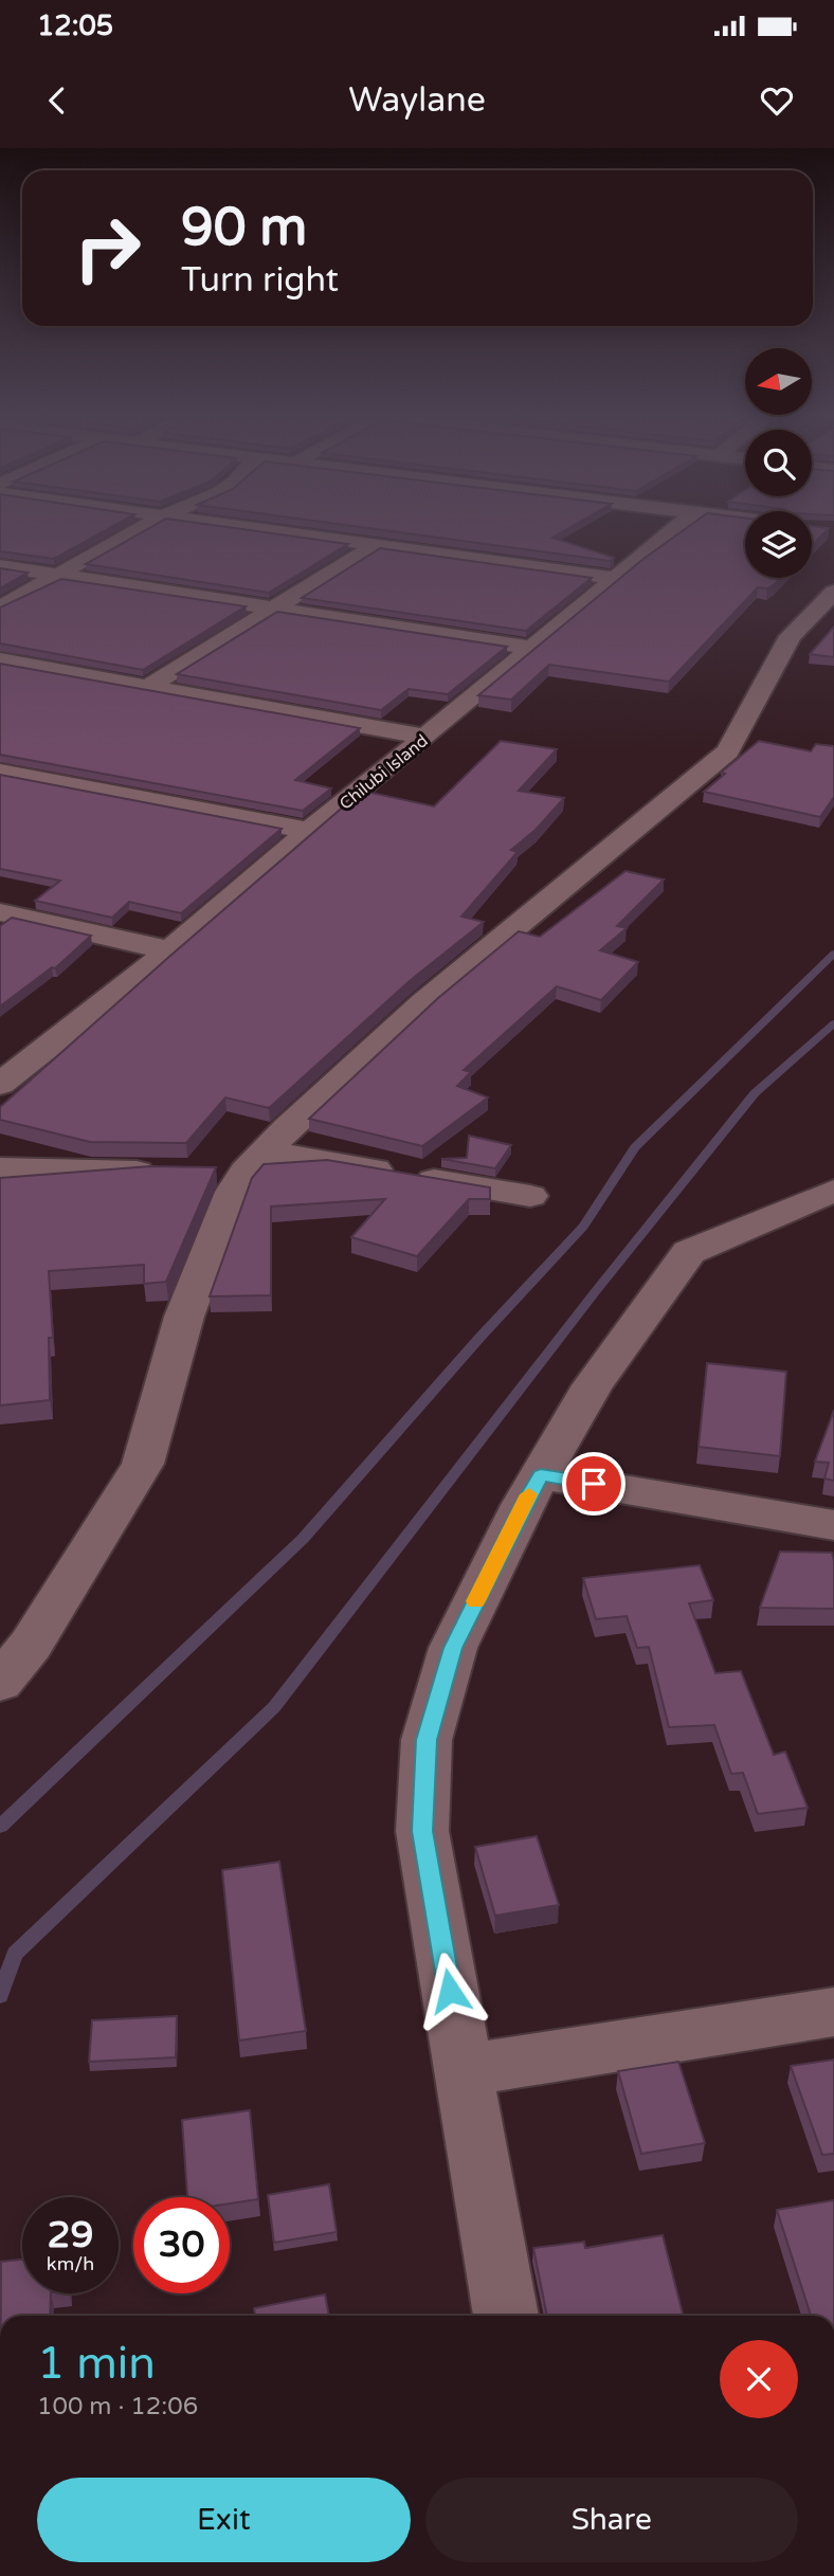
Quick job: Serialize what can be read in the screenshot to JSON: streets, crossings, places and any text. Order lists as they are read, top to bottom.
{
  "streets": {
    "street": ["Chilubi Island"]
  },
  "north": "left",
  "page": {
    "status": "12:05",
    "header": "Waylane",
    "turn": ["90 m", "Turn right"],
    "speed": "29 km/h",
    "limit": "30",
    "heading": ["1 min", "100 m · 12:06"],
    "buttons": ["Exit", "Share"]
  }
}
